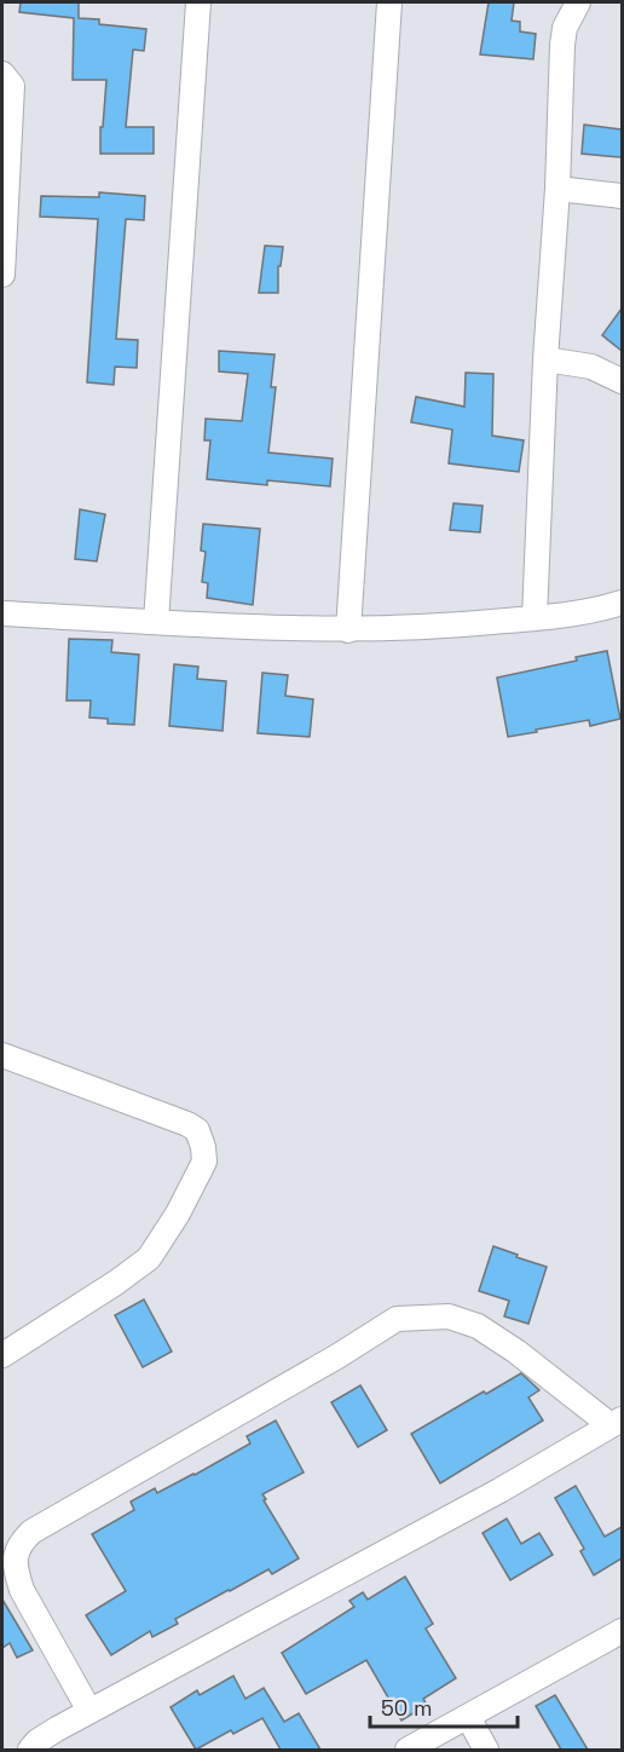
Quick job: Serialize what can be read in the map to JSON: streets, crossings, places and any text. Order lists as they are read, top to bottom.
{
  "scale_bar": "50 m"
}
